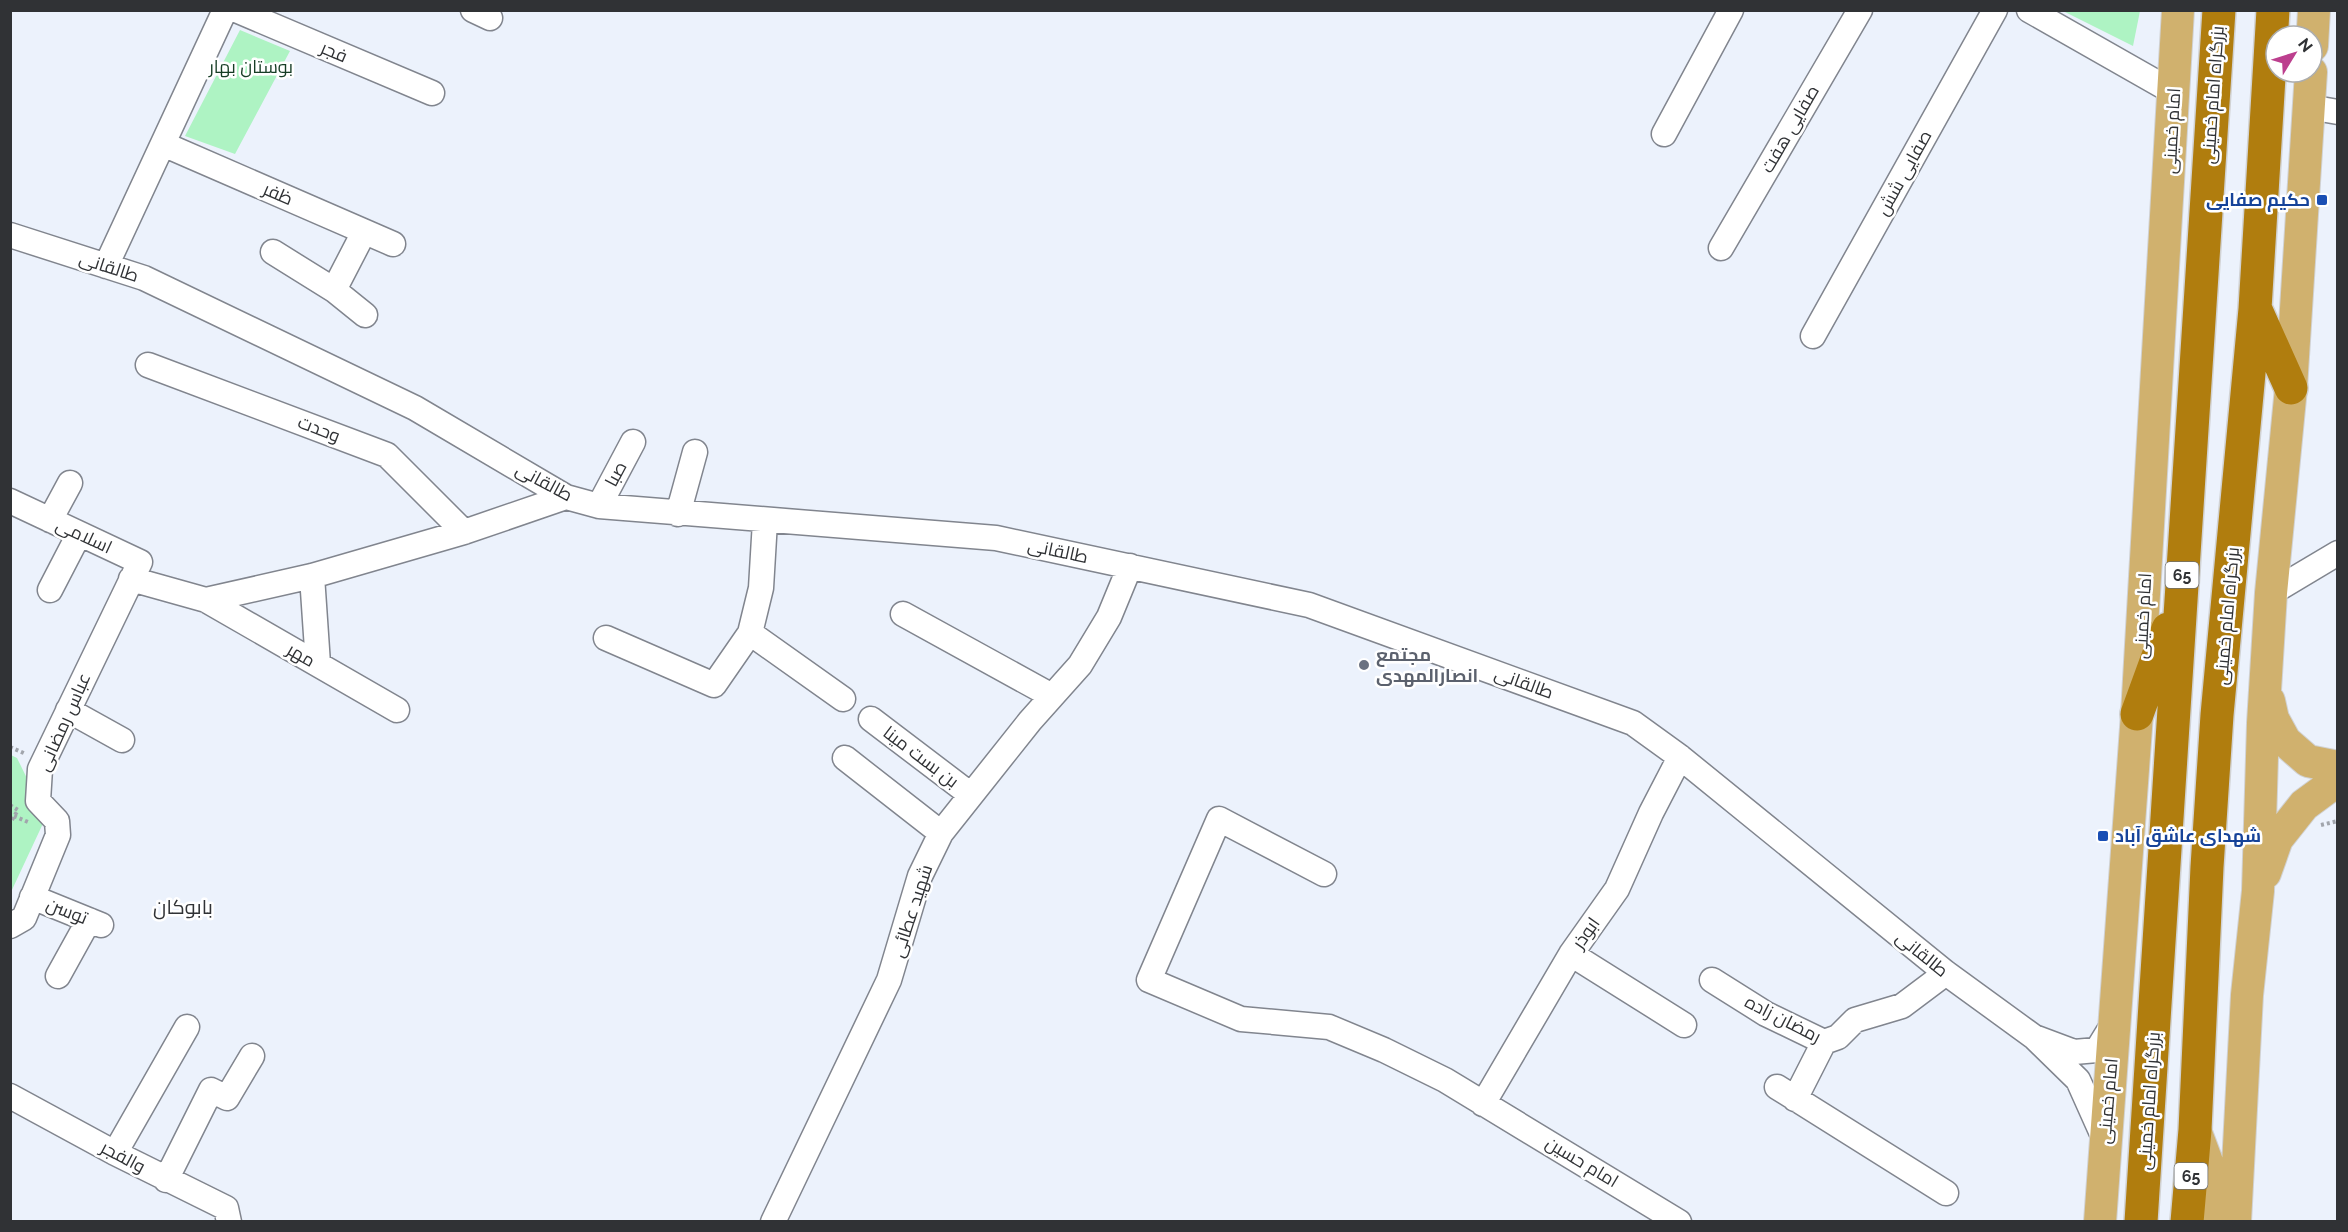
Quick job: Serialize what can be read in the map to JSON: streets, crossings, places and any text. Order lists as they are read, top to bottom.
{
  "streets": {
    "highway": ["بزرگراه امام خمینی", "65"],
    "main road": ["امام خمینی"],
    "street": [
      "فجر",
      "صفایی هفت",
      "صفایی شش",
      "ظفر",
      "طالقانی",
      "وحدت",
      "صبا",
      "اسلامی",
      "مهر",
      "عباس رمضانی",
      "بن بست مینا",
      "توسن",
      "شهید عطائی",
      "ابوذر",
      "رمضان زاده",
      "والفجر",
      "امام حسین"
    ]
  },
  "crossings": [
    ["طالقانی", "صبا"],
    ["طالقانی", "شهید عطائی"],
    ["طالقانی", "ابوذر"],
    ["طالقانی", "رمضان زاده"],
    ["اسلامی", "عباس رمضانی"],
    ["عباس رمضانی", "توسن"],
    ["بن بست مینا", "شهید عطائی"],
    ["ابوذر", "امام حسین"]
  ],
  "districts": ["بابوکان"],
  "parks": ["بوستان بهار"],
  "places": {
    "transit": ["حکیم صفایی", "شهدای عاشق آباد"],
    "other": ["مجتمع انصارالمهدی"]
  },
  "north": "top right"
}
